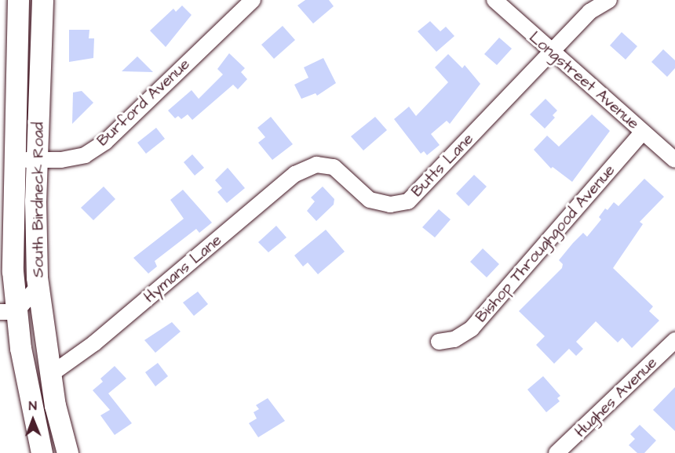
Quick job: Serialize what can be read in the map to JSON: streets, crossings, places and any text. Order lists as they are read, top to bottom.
{
  "streets": {
    "main road": ["South Birdneck Road"],
    "street": [
      "Longstreet Avenue",
      "Burford Avenue",
      "Butts Lane",
      "Bishop Throughgood Avenue",
      "Hymans Lane",
      "Hughes Avenue"
    ]
  },
  "crossings": [
    ["Longstreet Avenue", "Butts Lane"],
    ["Longstreet Avenue", "Bishop Throughgood Avenue"],
    ["Burford Avenue", "South Birdneck Road"],
    ["Butts Lane", "Hymans Lane"],
    ["South Birdneck Road", "Hymans Lane"]
  ],
  "north": "top"
}
